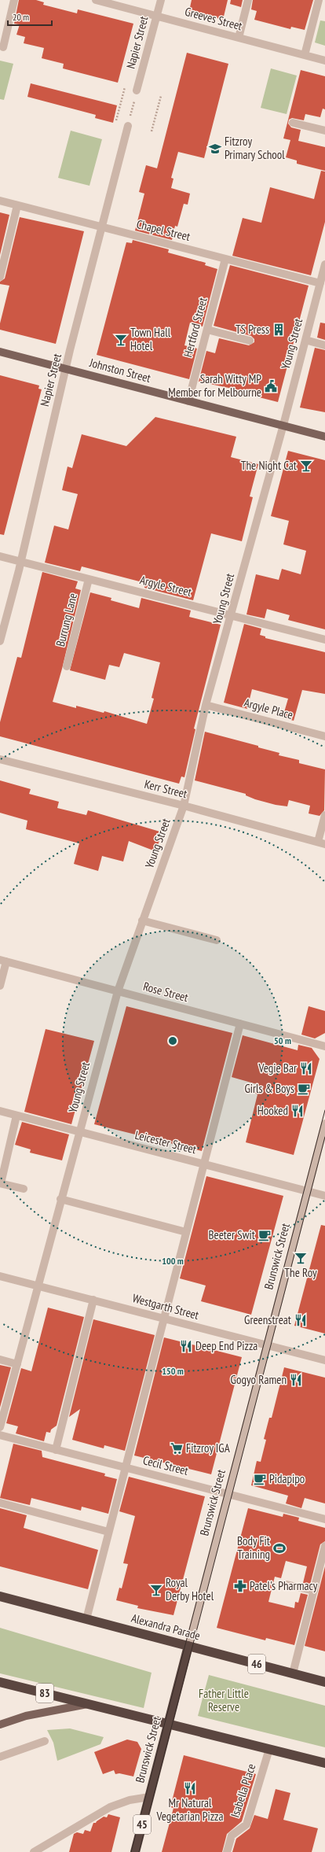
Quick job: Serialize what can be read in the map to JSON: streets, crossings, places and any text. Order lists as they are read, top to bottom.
{
  "streets": {
    "highway": [
      "Brunswick Street",
      "Alexandra Parade",
      "46",
      "83",
      "45"
    ],
    "main road": ["Johnston Street"],
    "street": [
      "Greeves Street",
      "Napier Street",
      "Chapel Street",
      "Hertford Street",
      "Young Street",
      "Argyle Street",
      "Burrung Lane",
      "Argyle Place",
      "Kerr Street",
      "Rose Street",
      "Leicester Street",
      "Westgarth Street",
      "Cecil Street",
      "Isabella Place"
    ]
  },
  "crossings": [
    ["Greeves Street", "Napier Street"],
    ["Napier Street", "Chapel Street"],
    ["Napier Street", "Johnston Street"],
    ["Napier Street", "Argyle Street"],
    ["Chapel Street", "Hertford Street"],
    ["Chapel Street", "Young Street"],
    ["Hertford Street", "Johnston Street"],
    ["Young Street", "Johnston Street"],
    ["Young Street", "Argyle Street"],
    ["Young Street", "Argyle Place"],
    ["Young Street", "Kerr Street"],
    ["Young Street", "Rose Street"],
    ["Young Street", "Leicester Street"],
    ["Young Street", "Westgarth Street"],
    ["Argyle Street", "Burrung Lane"],
    ["Leicester Street", "Brunswick Street"],
    ["Brunswick Street", "Westgarth Street"],
    ["Brunswick Street", "Cecil Street"],
    ["Brunswick Street", "Alexandra Parade"]
  ],
  "parks": ["Father Little Reserve"],
  "places": {
    "school or university": ["Fitzroy Primary School"],
    "building": ["TS Press"],
    "bar": [
      "Town Hall Hotel",
      "The Night Cat",
      "The Roy",
      "Royal Derby Hotel"
    ],
    "public building": ["Sarah Witty MP Member for Melbourne"],
    "restaurant": [
      "Vegie Bar",
      "Hooked",
      "Greenstreat",
      "Deep End Pizza",
      "Gogyo Ramen",
      "Mr Natural Vegetarian Pizza"
    ],
    "cafe": ["Girls & Boys", "Beeter Swit", "Pidapipo"],
    "supermarket": ["Fitzroy IGA"],
    "sports": ["Body Fit Training"],
    "pharmacy": ["Patel's Pharmacy"]
  },
  "scale_bar": "20 m",
  "rings": ["50 m", "100 m", "150 m"]
}
